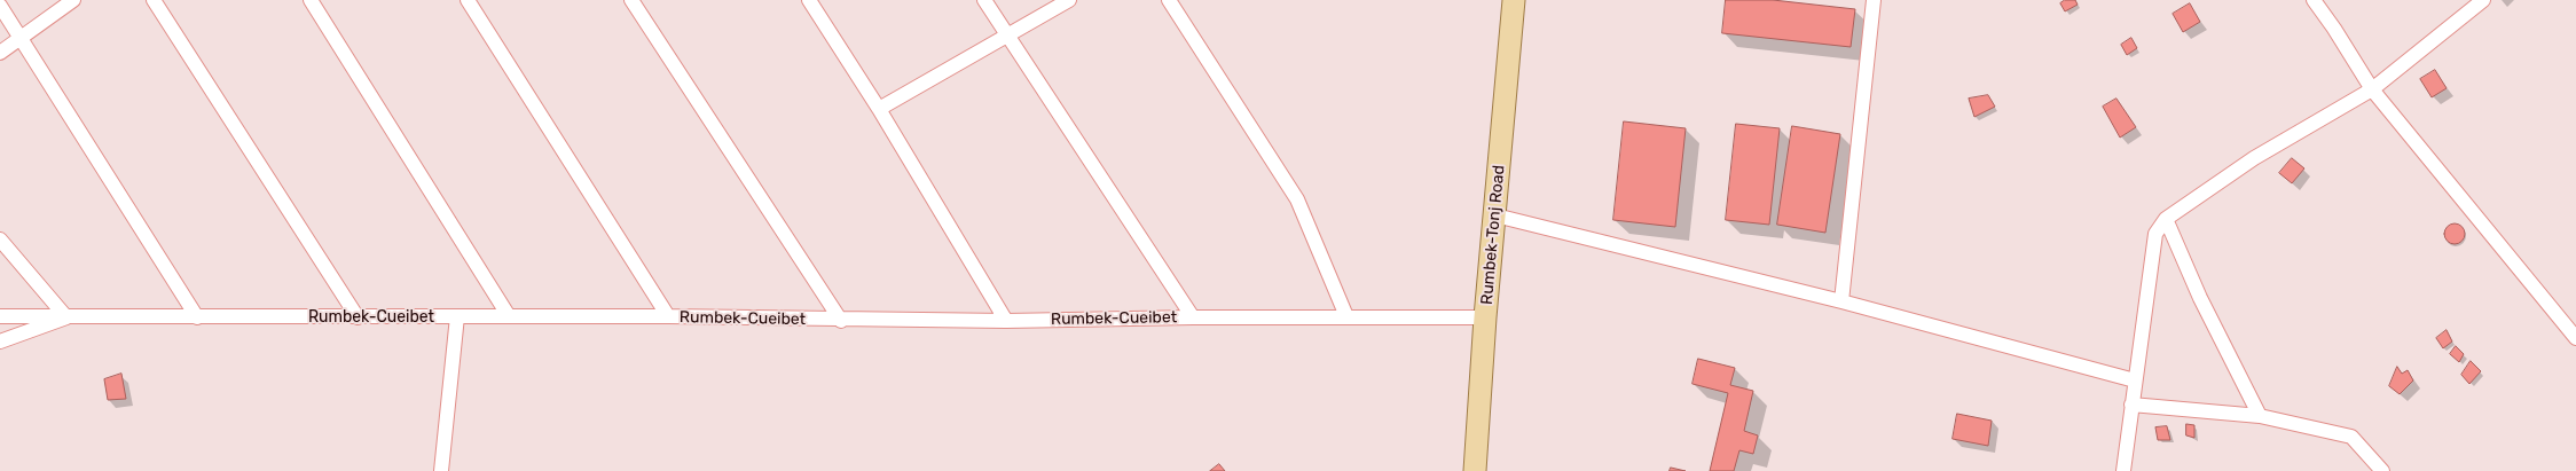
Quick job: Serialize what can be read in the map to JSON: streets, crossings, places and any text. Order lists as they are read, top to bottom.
{
  "streets": {
    "main road": ["Rumbek-Tonj Road"],
    "street": ["Rumbek-Cueibet"]
  },
  "crossings": [
    ["Rumbek-Tonj Road", "Rumbek-Cueibet"]
  ]
}
